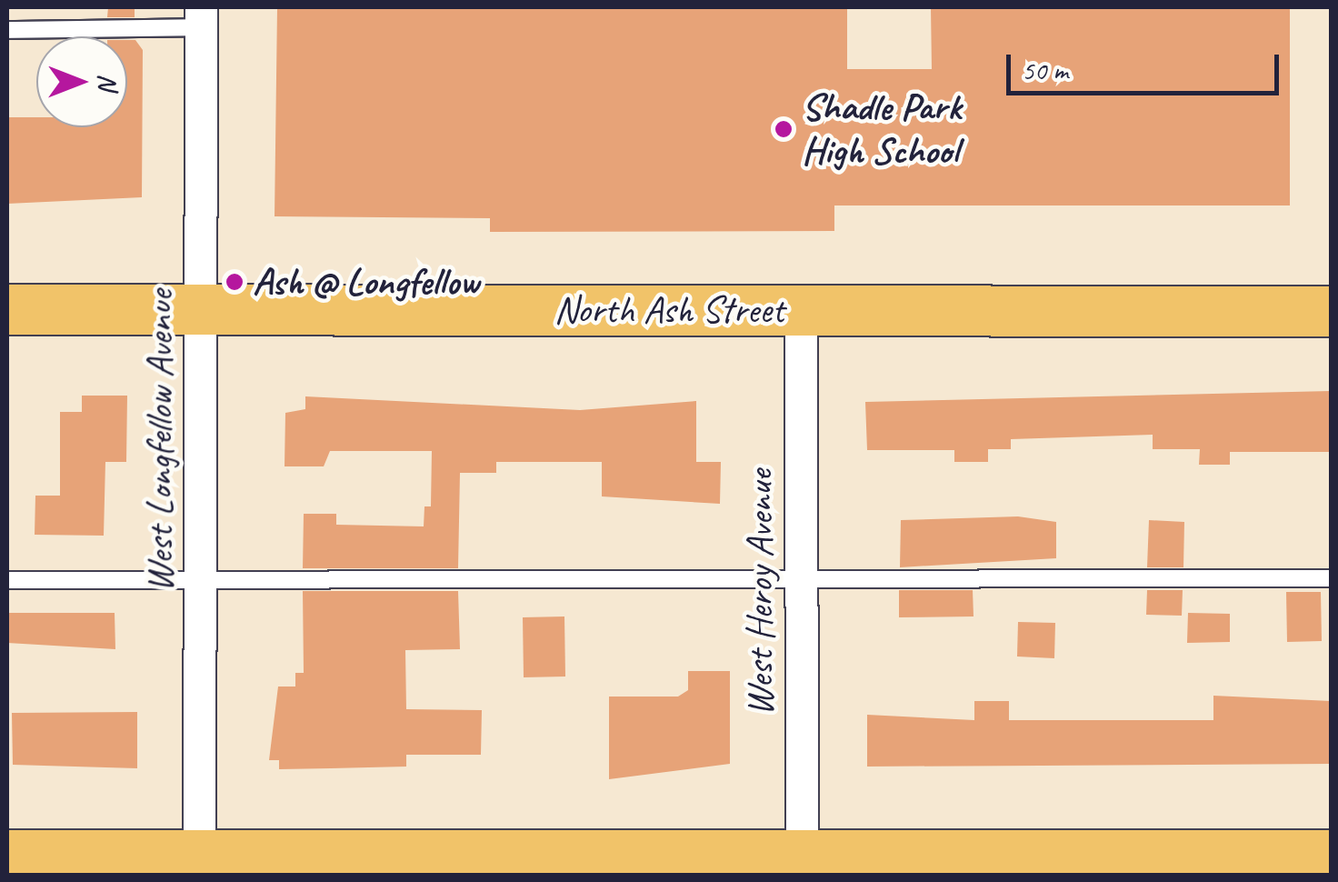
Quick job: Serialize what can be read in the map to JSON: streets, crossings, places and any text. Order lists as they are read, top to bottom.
{
  "streets": {
    "main road": ["North Ash Street"],
    "street": ["West Longfellow Avenue", "West Heroy Avenue"]
  },
  "crossings": [
    ["North Ash Street", "West Longfellow Avenue"],
    ["North Ash Street", "West Heroy Avenue"]
  ],
  "places": ["Shadle Park High School", "Ash @ Longfellow"],
  "scale_bar": "50 m",
  "north": "right"
}
